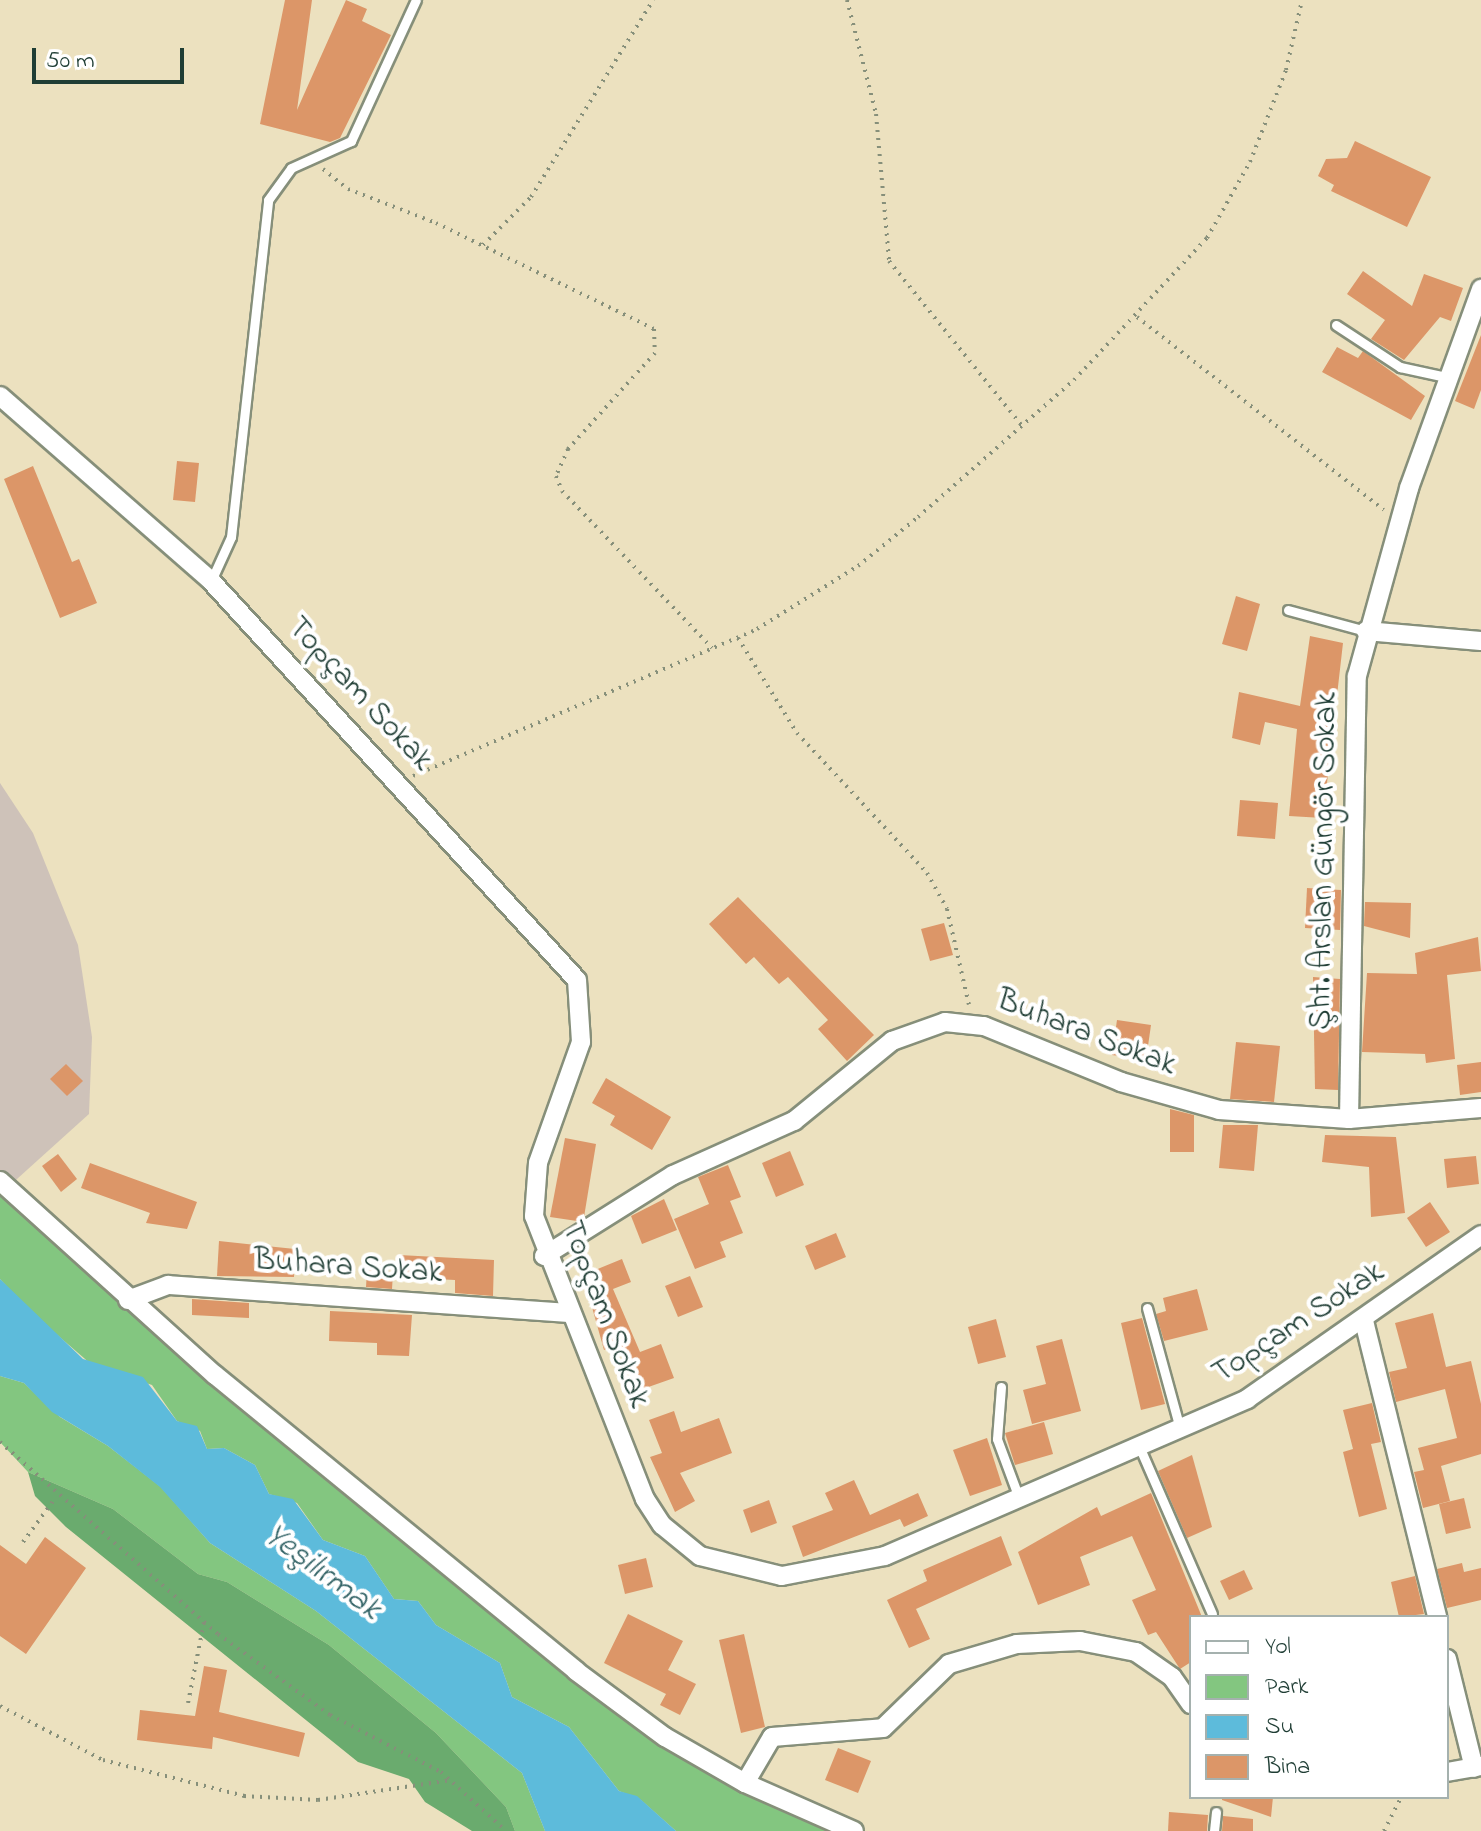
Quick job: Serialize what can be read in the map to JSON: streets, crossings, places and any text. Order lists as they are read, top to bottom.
{
  "streets": {
    "street": ["Topçam Sokak", "Şht. Arslan Güngör Sokak", "Buhara Sokak"]
  },
  "crossings": [
    ["Topçam Sokak", "Buhara Sokak"],
    ["Şht. Arslan Güngör Sokak", "Buhara Sokak"]
  ],
  "water": ["Yeşilırmak"],
  "legend": [
    "Yol",
    "Park",
    "Su",
    "Bina"
  ],
  "scale_bar": "50 m"
}
